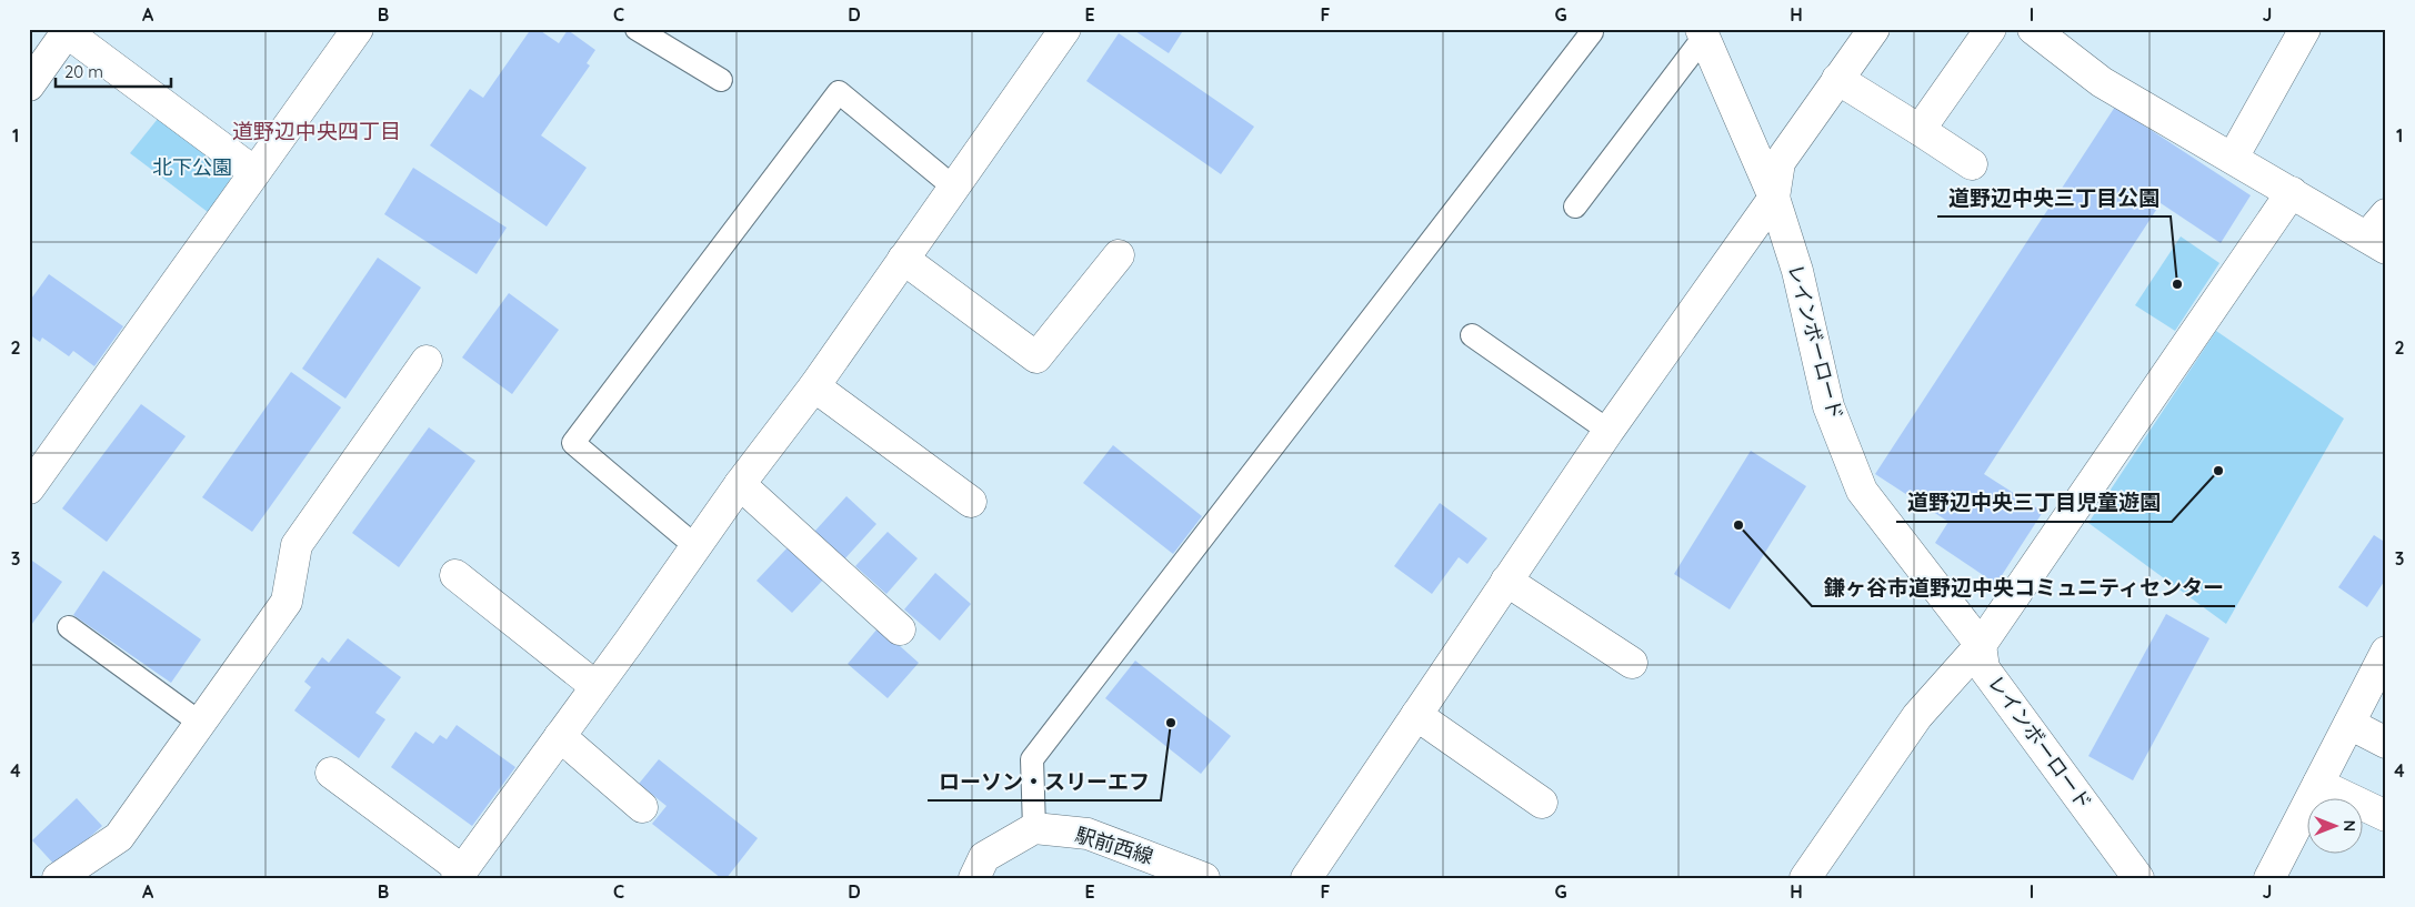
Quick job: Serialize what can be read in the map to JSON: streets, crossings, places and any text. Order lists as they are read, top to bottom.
{
  "streets": {
    "street": ["レインボーロード", "駅前西線"]
  },
  "districts": ["道野辺中央四丁目"],
  "parks": ["北下公園"],
  "places": [
    "道野辺中央三丁目公園",
    "道野辺中央三丁目児童遊園",
    "鎌ヶ谷市道野辺中央コミュニティセンター",
    "ローソン・スリーエフ"
  ],
  "scale_bar": "20 m",
  "north": "right",
  "grid": {
    "columns": [
      "A",
      "B",
      "C",
      "D",
      "E",
      "F",
      "G",
      "H",
      "I",
      "J"
    ],
    "rows": [
      "1",
      "2",
      "3",
      "4"
    ]
  }
}
